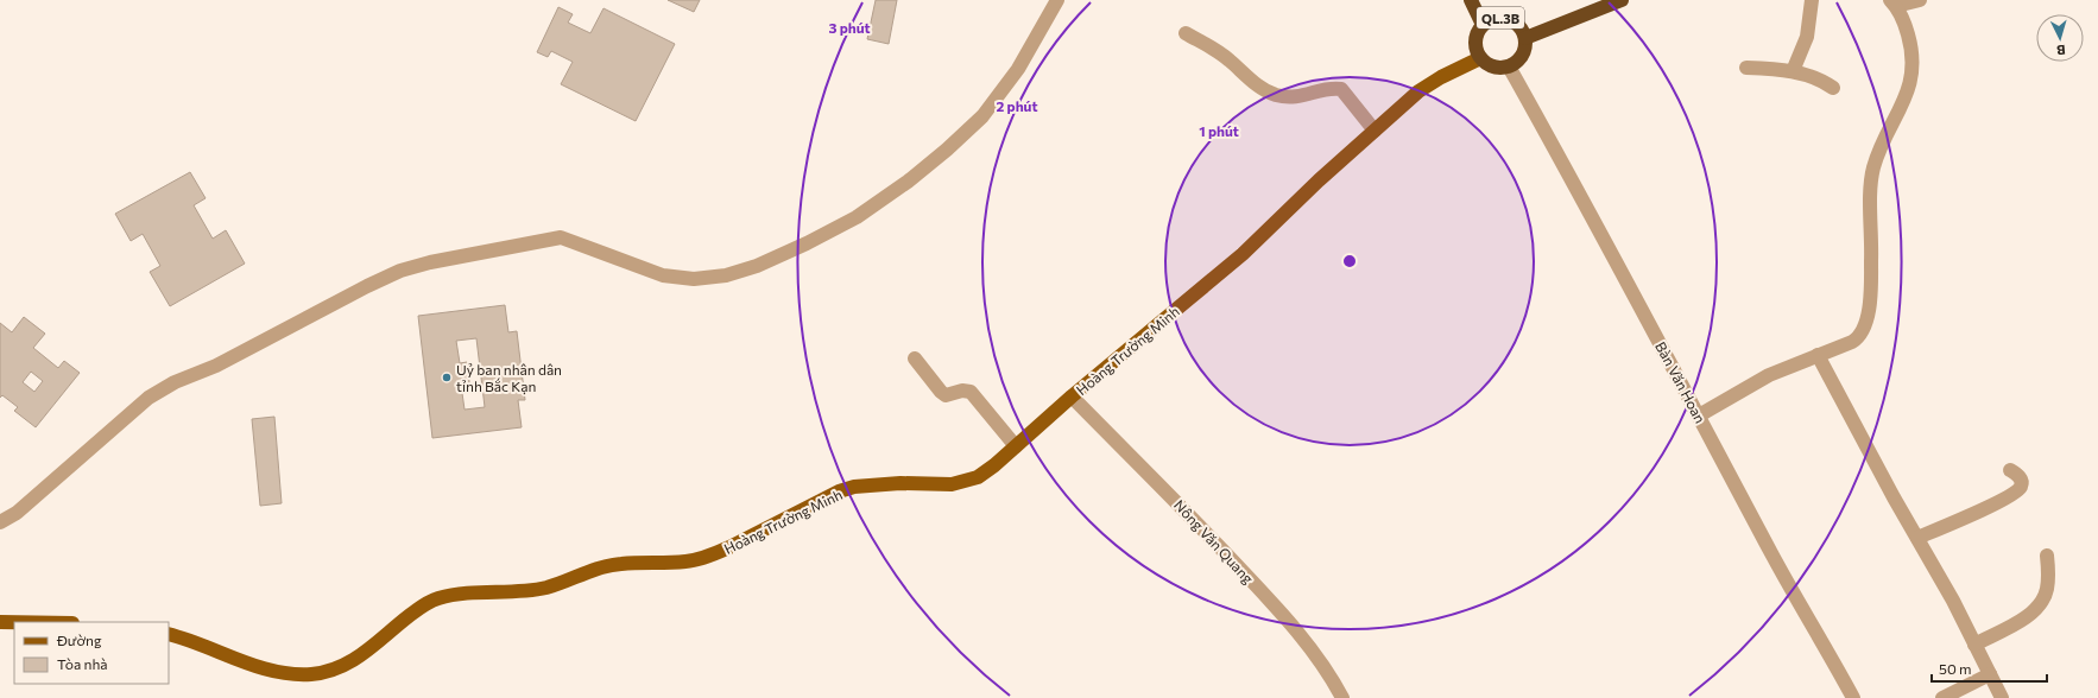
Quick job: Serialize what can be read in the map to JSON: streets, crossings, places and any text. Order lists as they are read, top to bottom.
{
  "streets": {
    "highway": ["QL.3B"],
    "main road": ["Hoàng Trường Minh"],
    "street": ["Bàn Văn Hoan", "Nông Văn Quang"]
  },
  "crossings": [
    ["QL.3B", "Hoàng Trường Minh"],
    ["QL.3B", "Bàn Văn Hoan"],
    ["Hoàng Trường Minh", "Bàn Văn Hoan"],
    ["Hoàng Trường Minh", "Nông Văn Quang"]
  ],
  "places": ["Uỷ ban nhân dân tỉnh Bắc Kạn"],
  "legend": ["Đường", "Tòa nhà"],
  "scale_bar": "50 m",
  "north": "bottom",
  "rings": ["3 phút", "2 phút", "1 phút"]
}
